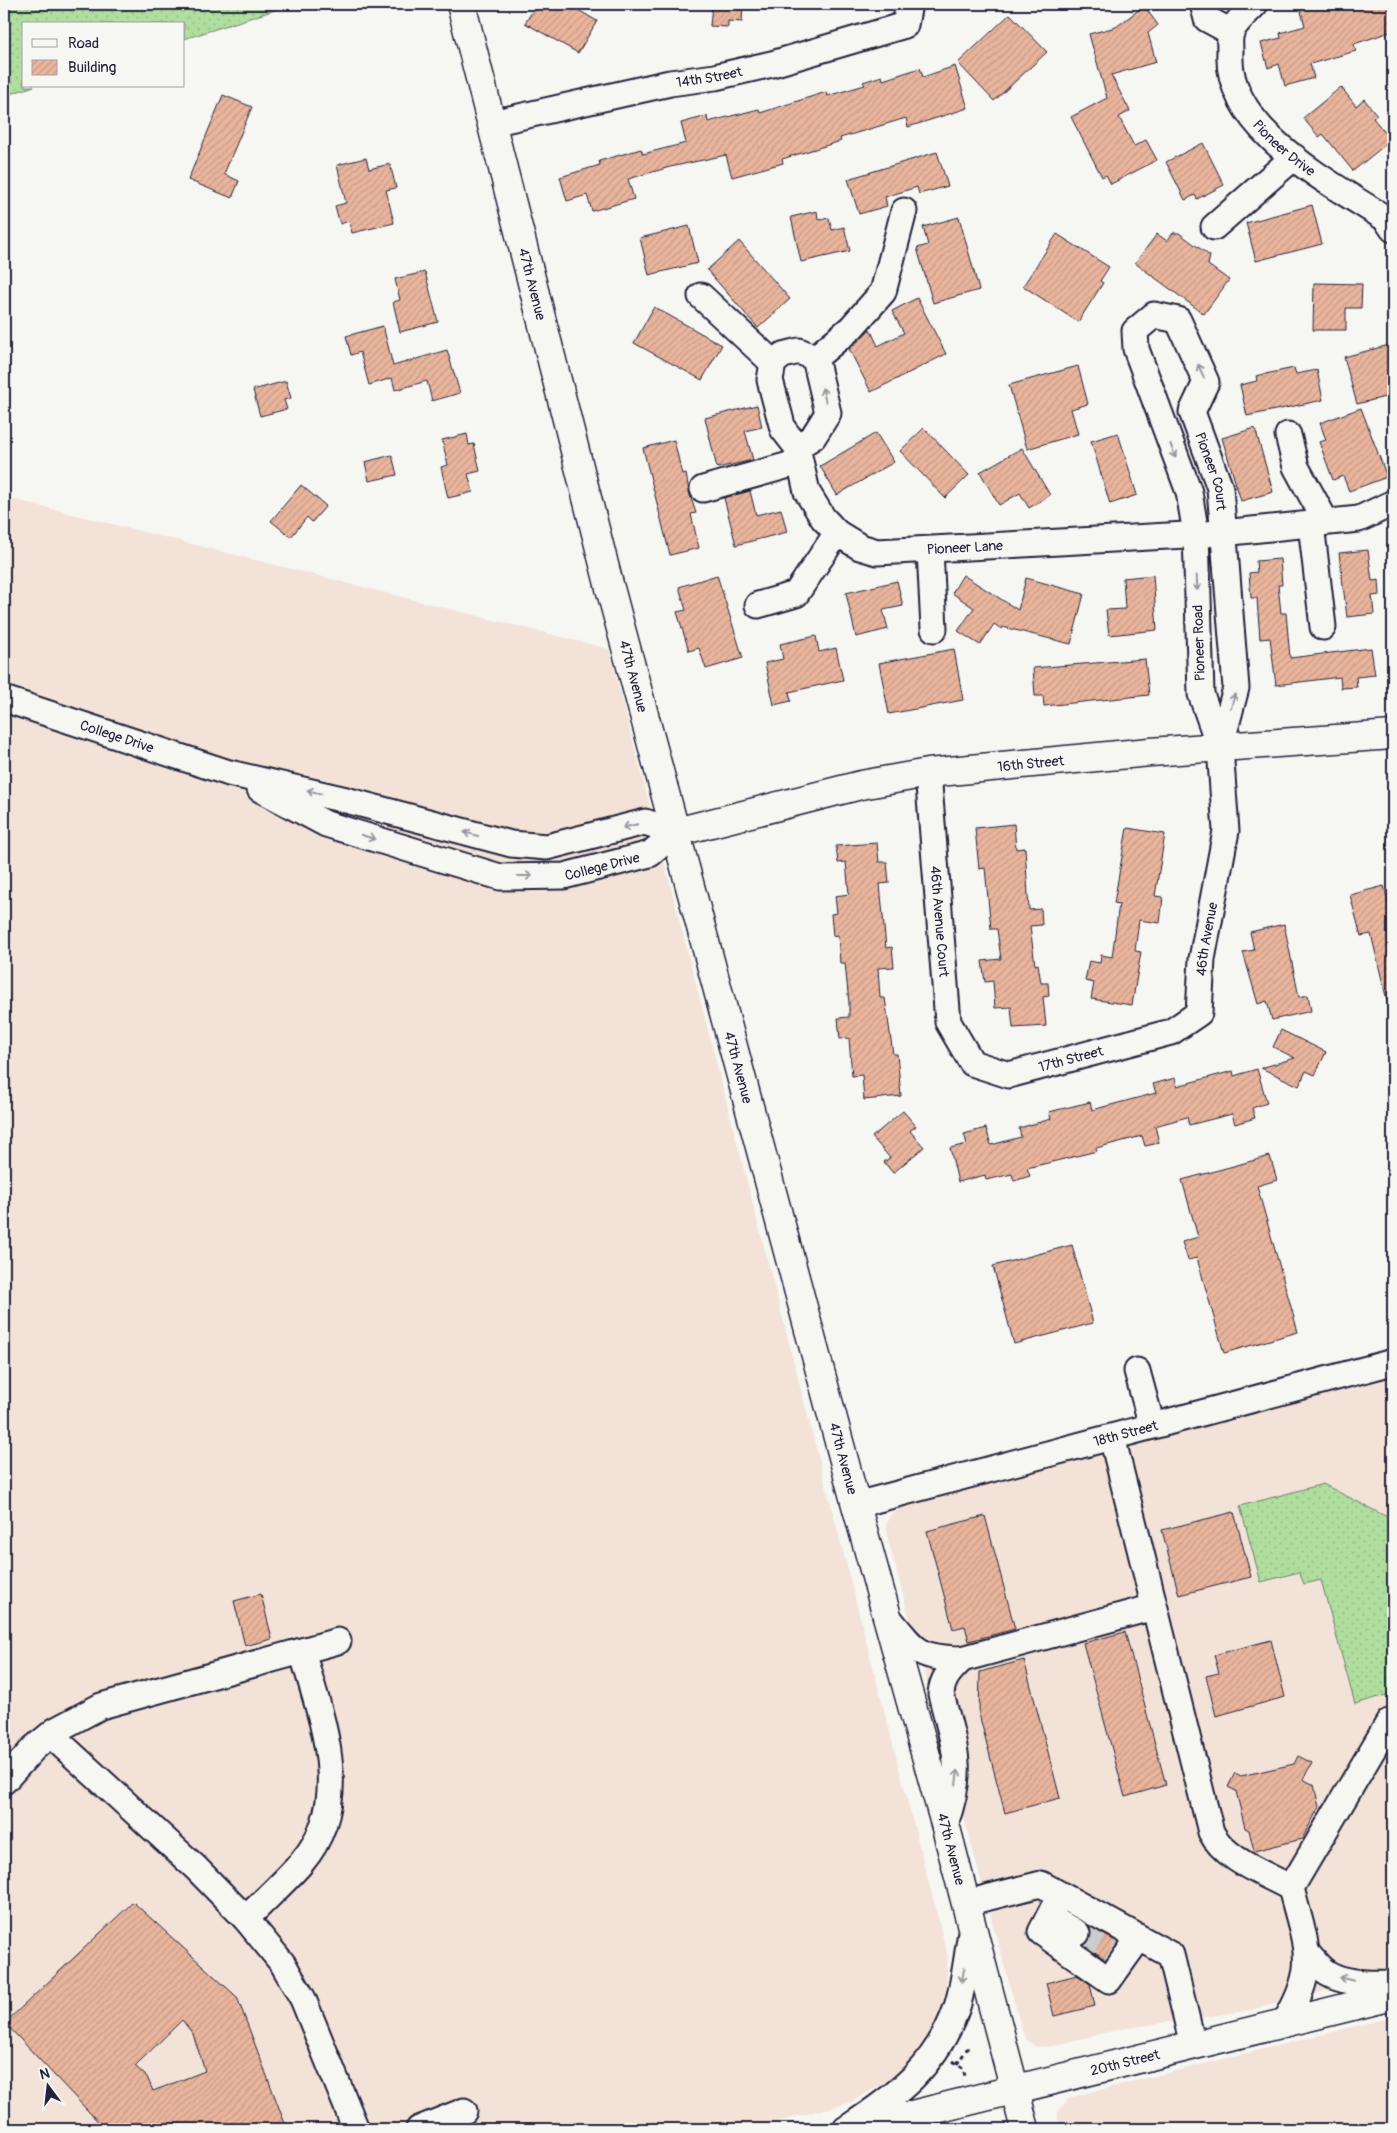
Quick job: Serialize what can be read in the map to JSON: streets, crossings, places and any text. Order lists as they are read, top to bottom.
{
  "streets": {
    "main road": ["47th Avenue", "16th Street", "20th Street"],
    "street": [
      "14th Street",
      "Pioneer Drive",
      "Pioneer Court",
      "Pioneer Lane",
      "Pioneer Road",
      "College Drive",
      "46th Avenue Court",
      "46th Avenue",
      "17th Street",
      "18th Street"
    ]
  },
  "crossings": [
    ["14th Street", "47th Avenue"],
    ["47th Avenue", "College Drive"],
    ["47th Avenue", "16th Street"],
    ["47th Avenue", "18th Street"],
    ["47th Avenue", "20th Street"],
    ["Pioneer Court", "Pioneer Lane"],
    ["Pioneer Court", "Pioneer Road"],
    ["Pioneer Lane", "Pioneer Road"],
    ["Pioneer Road", "16th Street"],
    ["Pioneer Road", "46th Avenue"],
    ["College Drive", "16th Street"],
    ["16th Street", "46th Avenue Court"],
    ["46th Avenue Court", "17th Street"],
    ["46th Avenue", "17th Street"]
  ],
  "legend": ["Road", "Building"],
  "north": "top"
}
